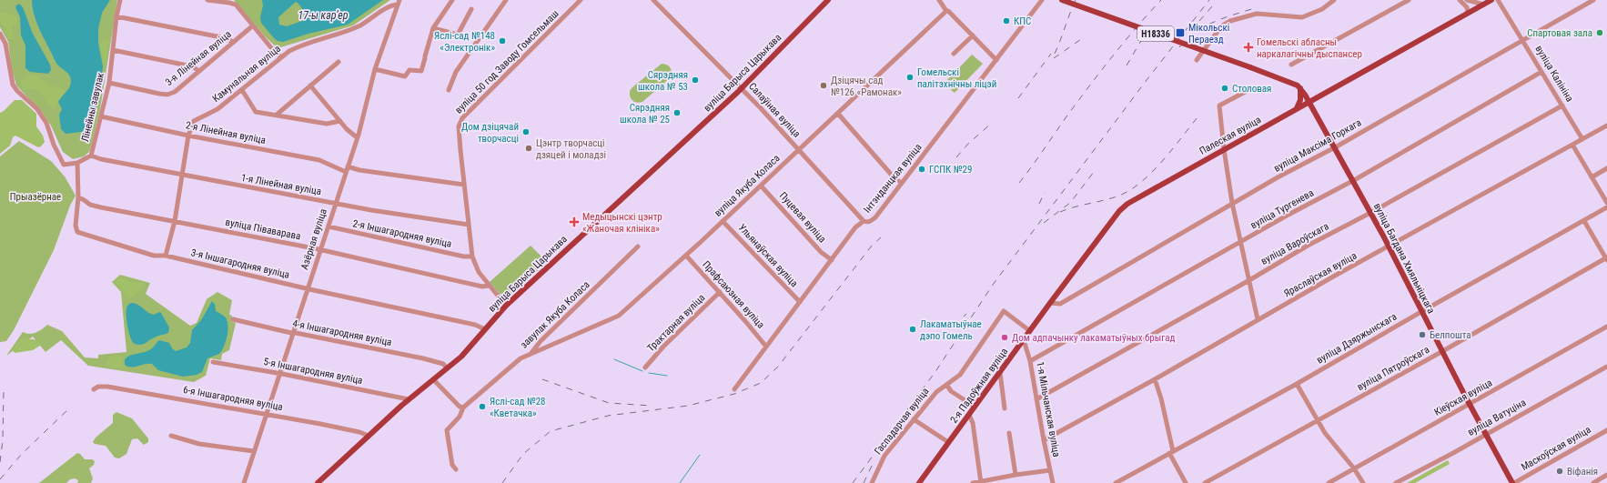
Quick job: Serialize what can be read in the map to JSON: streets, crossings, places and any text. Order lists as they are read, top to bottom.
{
  "streets": {
    "main road": [
      "Н18336",
      "вуліца Барыса Царыкава",
      "Палеская вуліца",
      "вуліца Багдана Хмяльніцкага",
      "2-я Падоўжная вуліца"
    ],
    "street": [
      "3-я Лінейная вуліца",
      "вуліца 50 год Заводу Гомсельмаш",
      "Камунальная вуліца",
      "вуліца Калініна",
      "Лінейны завулак",
      "Салаўіная вуліца",
      "2-я Лінейная вуліца",
      "вуліца Максіма Горкага",
      "Інтэнданцкая вуліца",
      "1-я Лінейная вуліца",
      "вуліца Якуба Коласа",
      "вуліца Тургенева",
      "Пуцевая вуліца",
      "вуліца Піваварава",
      "2-я Іншагародняя вуліца",
      "Азёрная вуліца",
      "вуліца Вароўскага",
      "Ульянаўская вуліца",
      "3-я Іншагародняя вуліца",
      "Яраслаўская вуліца",
      "Прафсаюзная вуліца",
      "завулак Якуба Коласа",
      "Трактарная вуліца",
      "4-я Іншагародняя вуліца",
      "вуліца Дзяржынскага",
      "вуліца Пятроўскага",
      "5-я Іншагародняя вуліца",
      "Кіеўская вуліца",
      "6-я Іншагародняя вуліца",
      "1-я Мільчанская вуліца",
      "вуліца Ватуціна",
      "Гаспадарчая вуліца",
      "Маскоўская вуліца"
    ]
  },
  "crossings": [
    ["Н18336", "Палеская вуліца"],
    ["Н18336", "вуліца Багдана Хмяльніцкага"],
    ["3-я Лінейная вуліца", "Лінейны завулак"],
    ["вуліца 50 год Заводу Гомсельмаш", "вуліца Барыса Царыкава"],
    ["вуліца 50 год Заводу Гомсельмаш", "1-я Лінейная вуліца"],
    ["вуліца 50 год Заводу Гомсельмаш", "вуліца Піваварава"],
    ["вуліца 50 год Заводу Гомсельмаш", "2-я Іншагародняя вуліца"],
    ["вуліца Барыса Царыкава", "Салаўіная вуліца"],
    ["вуліца Барыса Царыкава", "3-я Іншагародняя вуліца"],
    ["вуліца Барыса Царыкава", "4-я Іншагародняя вуліца"],
    ["вуліца Барыса Царыкава", "5-я Іншагародняя вуліца"],
    ["вуліца Барыса Царыкава", "6-я Іншагародняя вуліца"],
    ["Камунальная вуліца", "2-я Лінейная вуліца"],
    ["Камунальная вуліца", "1-я Лінейная вуліца"],
    ["Камунальная вуліца", "вуліца Піваварава"],
    ["Камунальная вуліца", "Азёрная вуліца"],
    ["Камунальная вуліца", "3-я Іншагародняя вуліца"],
    ["вуліца Калініна", "вуліца Максіма Горкага"],
    ["вуліца Калініна", "вуліца Тургенева"],
    ["вуліца Калініна", "вуліца Вароўскага"],
    ["вуліца Калініна", "Яраслаўская вуліца"],
    ["Лінейны завулак", "2-я Лінейная вуліца"],
    ["Лінейны завулак", "1-я Лінейная вуліца"],
    ["Салаўіная вуліца", "Інтэнданцкая вуліца"],
    ["Салаўіная вуліца", "вуліца Якуба Коласа"],
    ["2-я Лінейная вуліца", "Азёрная вуліца"],
    ["Палеская вуліца", "вуліца Максіма Горкага"],
    ["Палеская вуліца", "вуліца Багдана Хмяльніцкага"],
    ["Палеская вуліца", "2-я Падоўжная вуліца"],
    ["Палеская вуліца", "1-я Мільчанская вуліца"],
    ["Палеская вуліца", "Гаспадарчая вуліца"],
    ["вуліца Максіма Горкага", "вуліца Багдана Хмяльніцкага"],
    ["Інтэнданцкая вуліца", "Пуцевая вуліца"],
    ["Інтэнданцкая вуліца", "Ульянаўская вуліца"],
    ["Інтэнданцкая вуліца", "Прафсаюзная вуліца"],
    ["1-я Лінейная вуліца", "Азёрная вуліца"],
    ["вуліца Якуба Коласа", "Пуцевая вуліца"],
    ["вуліца Якуба Коласа", "Ульянаўская вуліца"],
    ["вуліца Якуба Коласа", "Прафсаюзная вуліца"],
    ["вуліца Якуба Коласа", "завулак Якуба Коласа"],
    ["вуліца Тургенева", "вуліца Багдана Хмяльніцкага"],
    ["вуліца Тургенева", "1-я Мільчанская вуліца"],
    ["вуліца Піваварава", "Азёрная вуліца"],
    ["вуліца Піваварава", "3-я Іншагародняя вуліца"],
    ["2-я Іншагародняя вуліца", "Азёрная вуліца"],
    ["Азёрная вуліца", "3-я Іншагародняя вуліца"],
    ["Азёрная вуліца", "4-я Іншагародняя вуліца"],
    ["Азёрная вуліца", "5-я Іншагародняя вуліца"],
    ["Азёрная вуліца", "6-я Іншагародняя вуліца"],
    ["вуліца Вароўскага", "вуліца Багдана Хмяльніцкага"],
    ["вуліца Вароўскага", "1-я Мільчанская вуліца"],
    ["вуліца Багдана Хмяльніцкага", "Яраслаўская вуліца"],
    ["вуліца Багдана Хмяльніцкага", "вуліца Дзяржынскага"],
    ["вуліца Багдана Хмяльніцкага", "вуліца Пятроўскага"],
    ["вуліца Багдана Хмяльніцкага", "Кіеўская вуліца"],
    ["вуліца Багдана Хмяльніцкага", "вуліца Ватуціна"],
    ["вуліца Багдана Хмяльніцкага", "Маскоўская вуліца"],
    ["Яраслаўская вуліца", "1-я Мільчанская вуліца"],
    ["Прафсаюзная вуліца", "Трактарная вуліца"],
    ["2-я Падоўжная вуліца", "1-я Мільчанская вуліца"]
  ],
  "water": ["17-ы кар’ер"],
  "parks": ["Прыазёрнае"],
  "places": {
    "other": [
      "КПС",
      "Спартовая зала",
      "Яслі-сад №148 «Электронік»",
      "Гомельскі палітэхнічны ліцэй",
      "Сярэдняя школа № 53",
      "Дзіцячы сад №126 «Рамонак»",
      "Столовая",
      "Сярэдняя школа № 25",
      "Дом дзіцячай творчасці",
      "Цэнтр творчасці дзяцей і моладзі",
      "ГСПК №29",
      "Лакаматыўнае дэпо Гомель",
      "Белпошта",
      "Дом адпачынку лакаматыўных брыгад",
      "Яслі-сад №28 «Кветачка»",
      "Віфанія"
    ],
    "transit": ["Мікольскі Пераезд"],
    "health": ["Гомельскі абласны наркалагічны дыспансер", "Медыцынскі цэнтр «Жаночая клініка»"]
  }
}
